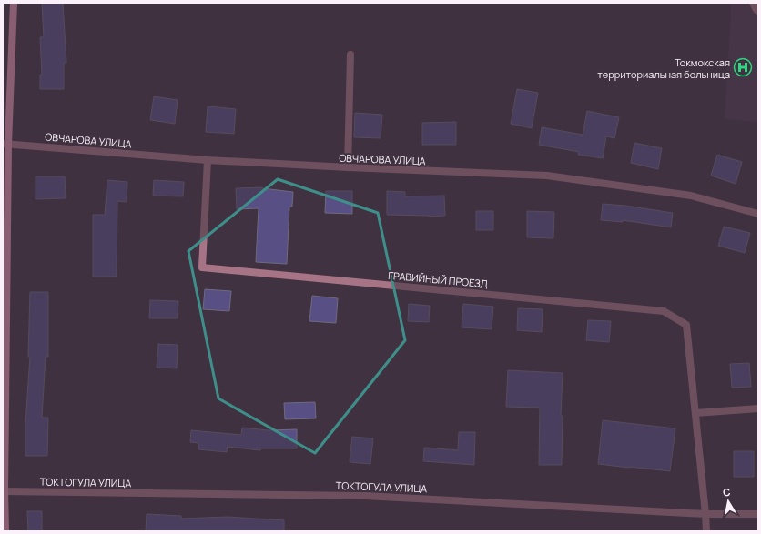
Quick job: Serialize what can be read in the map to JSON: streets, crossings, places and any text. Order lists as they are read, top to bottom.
{
  "streets": {
    "street": ["ОВЧАРОВА УЛИЦА", "ГРАВИЙНЫЙ ПРОЕЗД", "ТОКТОГУЛА УЛИЦА"]
  },
  "crossings": [
    ["ОВЧАРОВА УЛИЦА", "ГРАВИЙНЫЙ ПРОЕЗД"],
    ["ГРАВИЙНЫЙ ПРОЕЗД", "ТОКТОГУЛА УЛИЦА"]
  ],
  "places": {
    "hospital": ["Токмокская территориальная больница"]
  },
  "north": "top"
}
